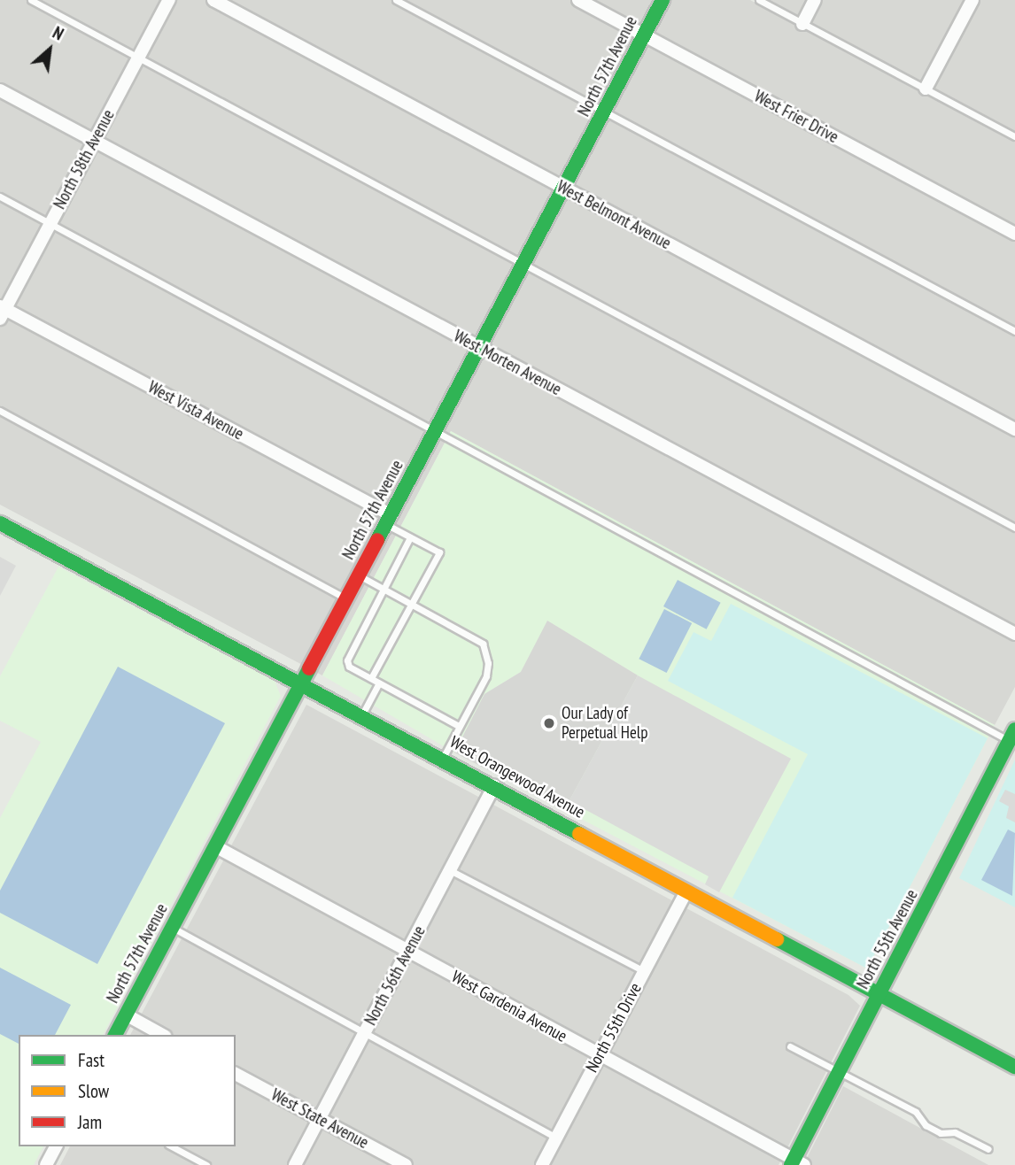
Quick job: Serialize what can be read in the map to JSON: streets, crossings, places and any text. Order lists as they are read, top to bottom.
{
  "streets": {
    "street": [
      "North 57th Avenue",
      "West Frier Drive",
      "North 58th Avenue",
      "West Belmont Avenue",
      "West Morten Avenue",
      "West Vista Avenue",
      "West Orangewood Avenue",
      "North 55th Avenue",
      "North 56th Avenue",
      "West Gardenia Avenue",
      "North 55th Drive",
      "West State Avenue"
    ]
  },
  "crossings": [
    ["North 57th Avenue", "West Frier Drive"],
    ["North 57th Avenue", "West Belmont Avenue"],
    ["North 57th Avenue", "West Morten Avenue"],
    ["North 57th Avenue", "West Vista Avenue"],
    ["North 57th Avenue", "West Orangewood Avenue"],
    ["North 57th Avenue", "West Gardenia Avenue"],
    ["North 58th Avenue", "West Morten Avenue"],
    ["North 58th Avenue", "West Vista Avenue"],
    ["West Orangewood Avenue", "North 55th Avenue"],
    ["West Orangewood Avenue", "North 56th Avenue"],
    ["West Orangewood Avenue", "North 55th Drive"],
    ["North 55th Avenue", "West Gardenia Avenue"],
    ["North 56th Avenue", "West Gardenia Avenue"],
    ["North 56th Avenue", "West State Avenue"],
    ["West Gardenia Avenue", "North 55th Drive"]
  ],
  "places": ["Our Lady of Perpetual Help"],
  "legend": ["Fast", "Slow", "Jam"],
  "north": "top right"
}
